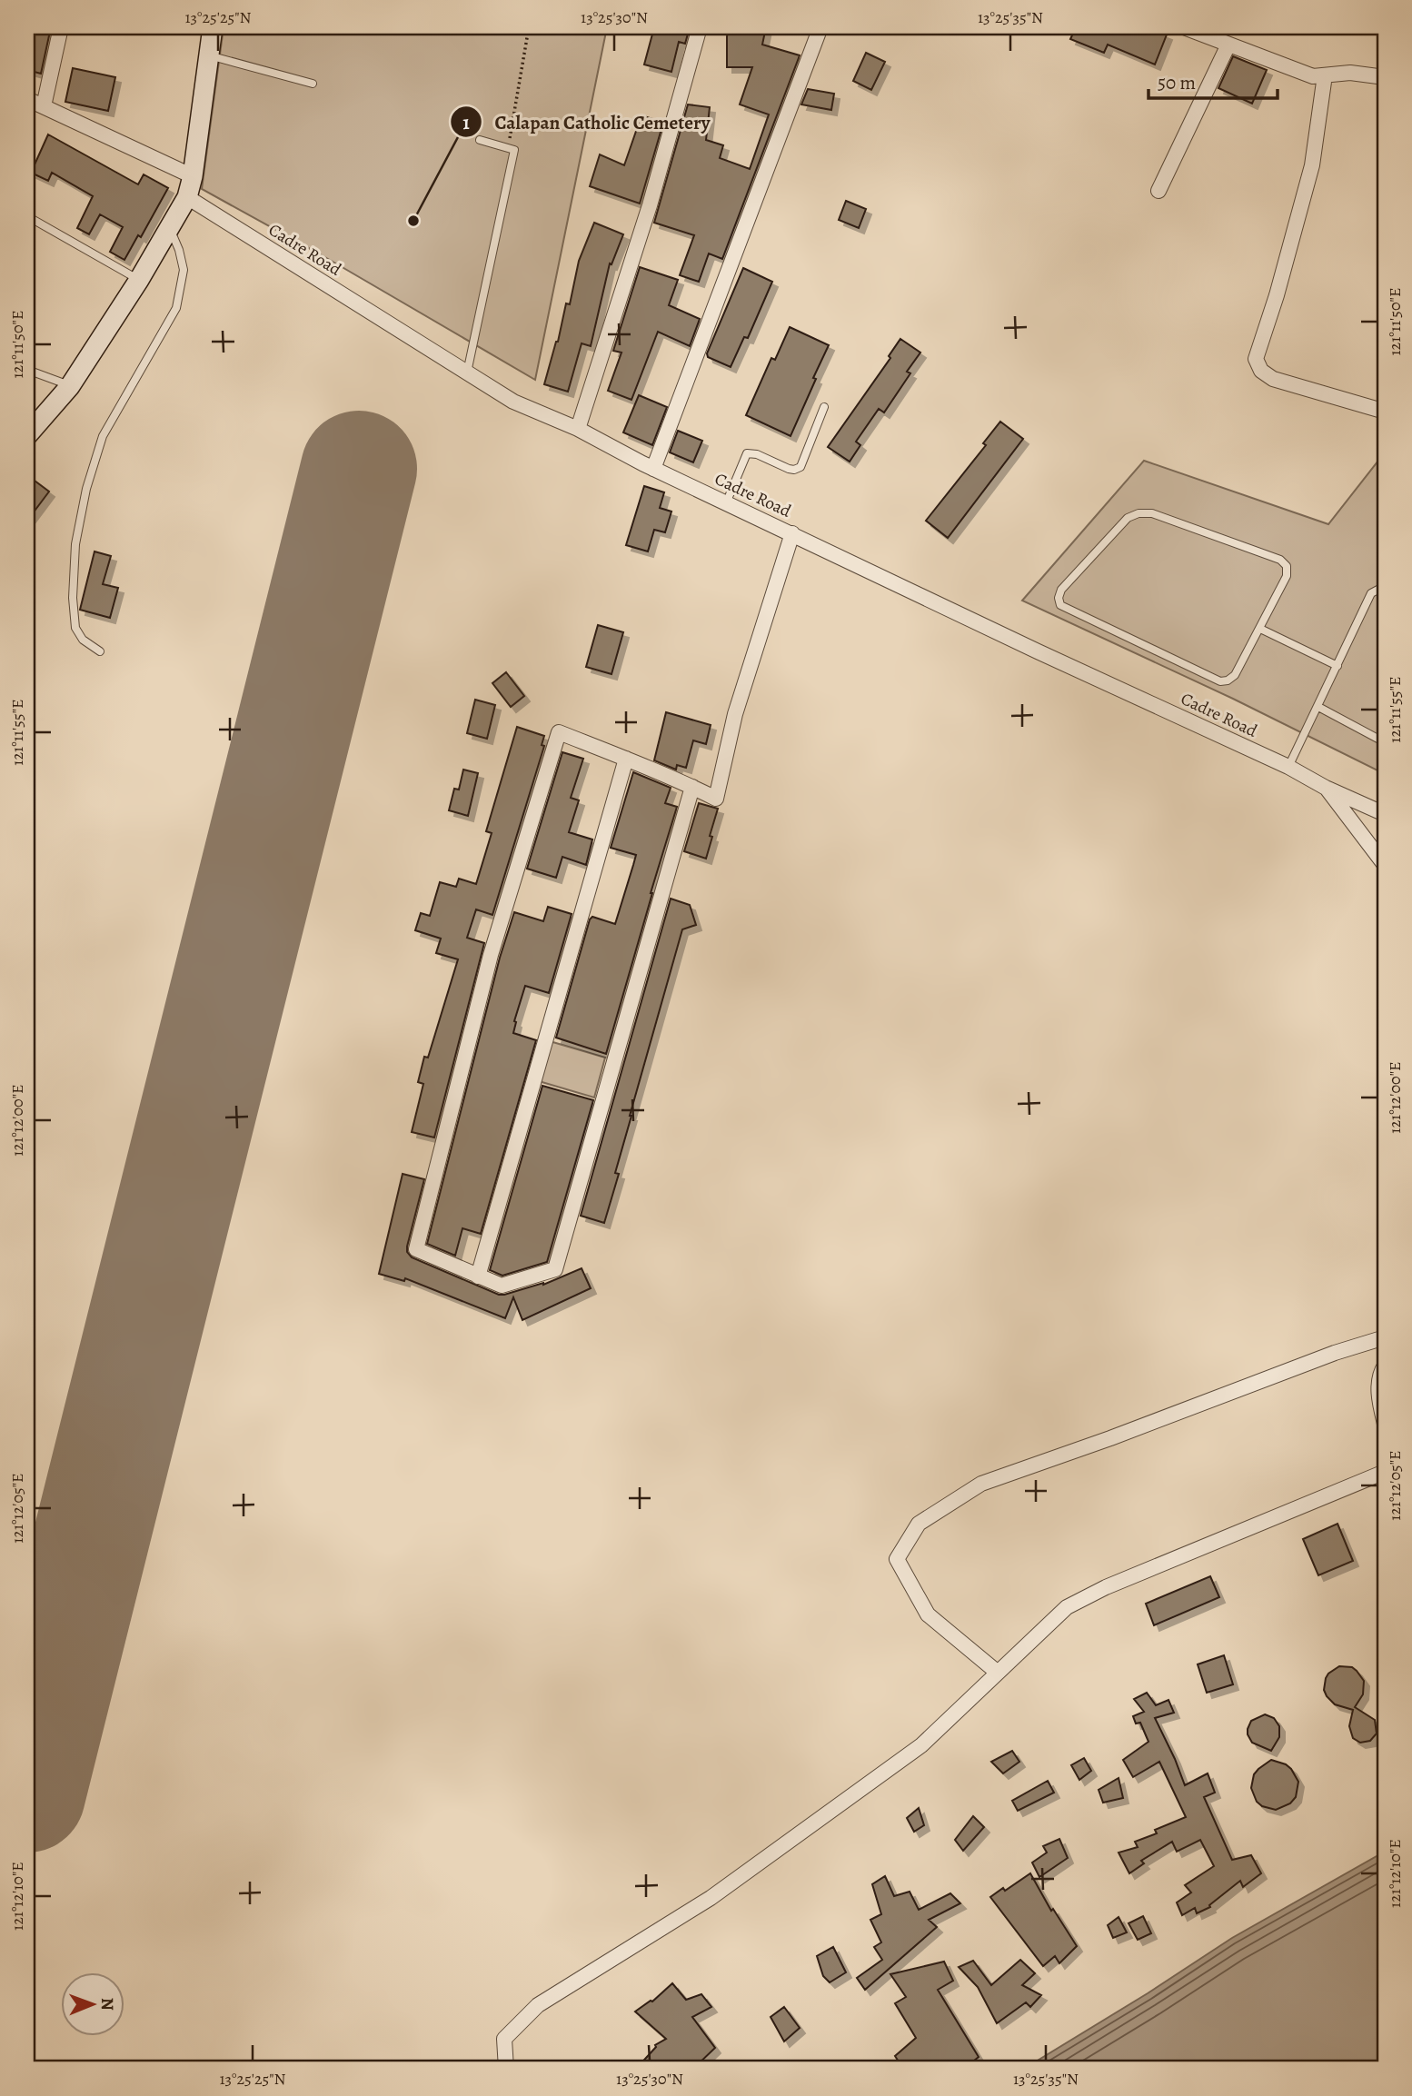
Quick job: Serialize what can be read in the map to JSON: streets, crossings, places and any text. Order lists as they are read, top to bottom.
{
  "streets": {
    "street": ["Cadre Road"]
  },
  "places": ["Calapan Catholic Cemetery"],
  "scale_bar": "50 m",
  "north": "right",
  "coordinates": [
    "13°25'25\"N",
    "13°25'30\"N",
    "13°25'35\"N",
    "121°11'50\"E",
    "121°11'55\"E",
    "121°12'00\"E",
    "121°12'05\"E",
    "121°12'10\"E"
  ]
}
